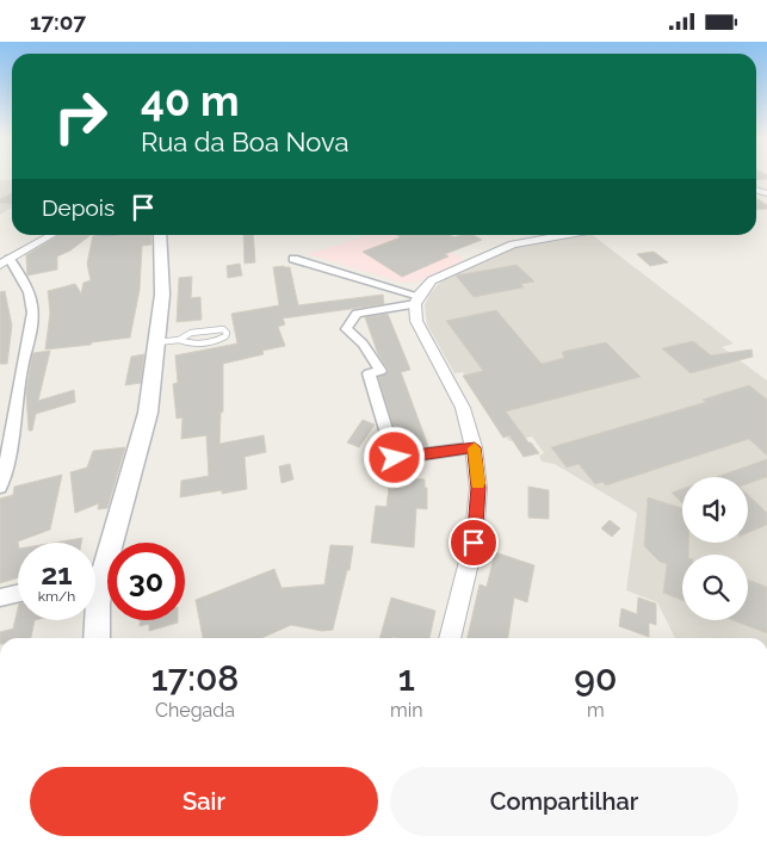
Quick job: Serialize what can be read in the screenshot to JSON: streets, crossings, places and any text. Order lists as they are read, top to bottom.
{
  "page": {
    "status": "17:07",
    "turn": ["40 m", "Rua da Boa Nova"],
    "then": "Depois",
    "speed": "21 km/h",
    "limit": "30",
    "eta": [
      "17:08",
      "Chegada",
      "1",
      "min",
      "90",
      "m"
    ],
    "buttons": ["Sair", "Compartilhar"]
  }
}
